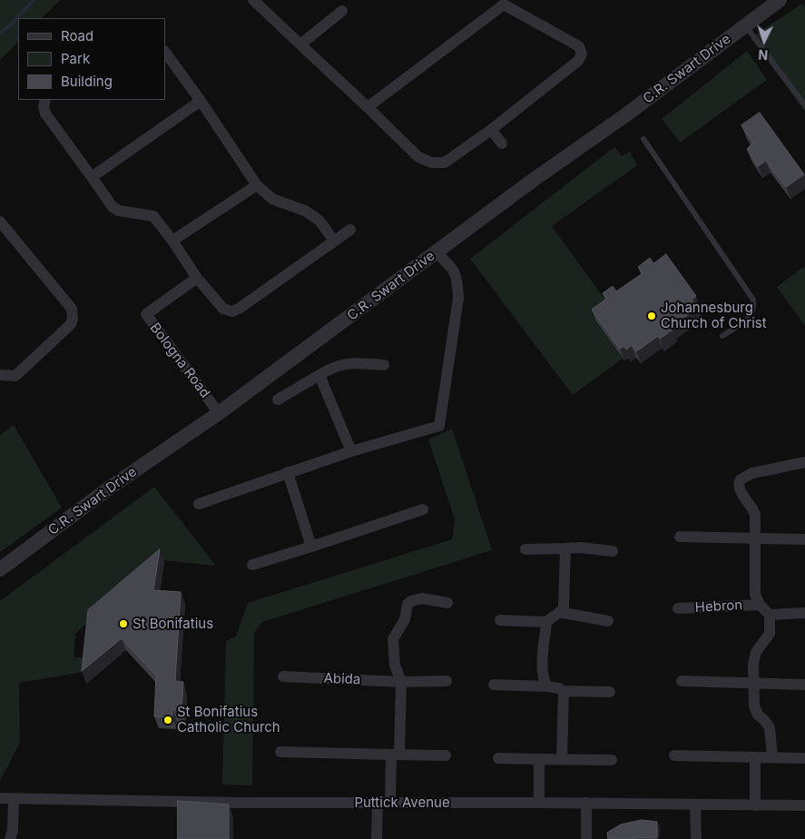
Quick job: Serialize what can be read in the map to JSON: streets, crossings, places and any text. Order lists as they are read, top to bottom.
{
  "streets": {
    "street": [
      "C.R. Swart Drive",
      "Bologna Road",
      "Hebron",
      "Abida",
      "Puttick Avenue"
    ]
  },
  "crossings": [
    ["C.R. Swart Drive", "Bologna Road"]
  ],
  "places": ["Johannesburg Church of Christ", "St Bonifatius", "St Bonifatius Catholic Church"],
  "legend": ["Road", "Park", "Building"],
  "north": "bottom"
}
